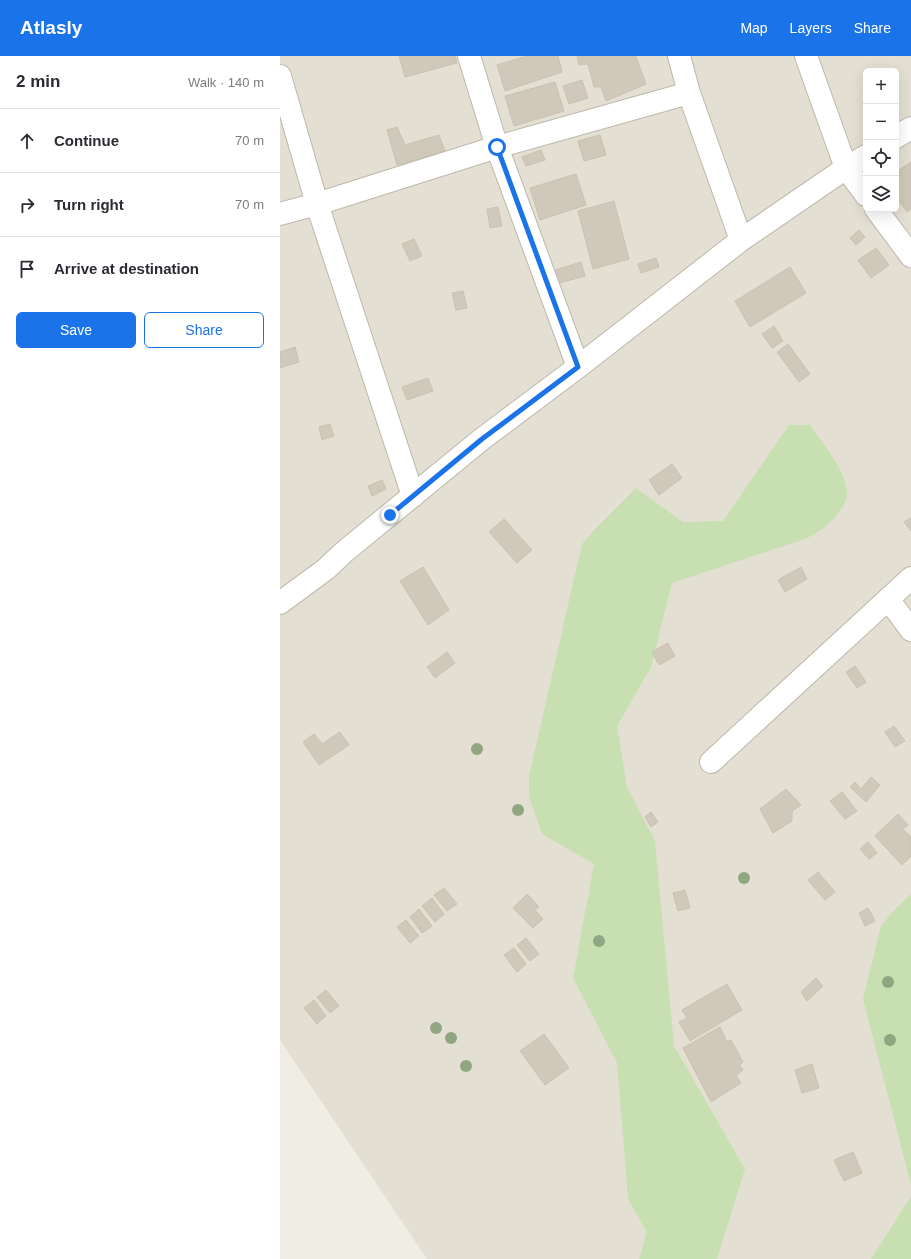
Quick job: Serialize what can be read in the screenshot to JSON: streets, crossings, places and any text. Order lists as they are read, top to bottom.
{
  "page": {
    "header": "Atlasly",
    "nav": ["Map", "Layers", "Share"],
    "heading": ["2 min", "Walk · 140 m"],
    "map_buttons": ["+", "−"],
    "list": [
      ["Continue", "70 m"],
      ["Turn right", "70 m"],
      "Arrive at destination"
    ],
    "buttons": ["Save", "Share"]
  }
}
